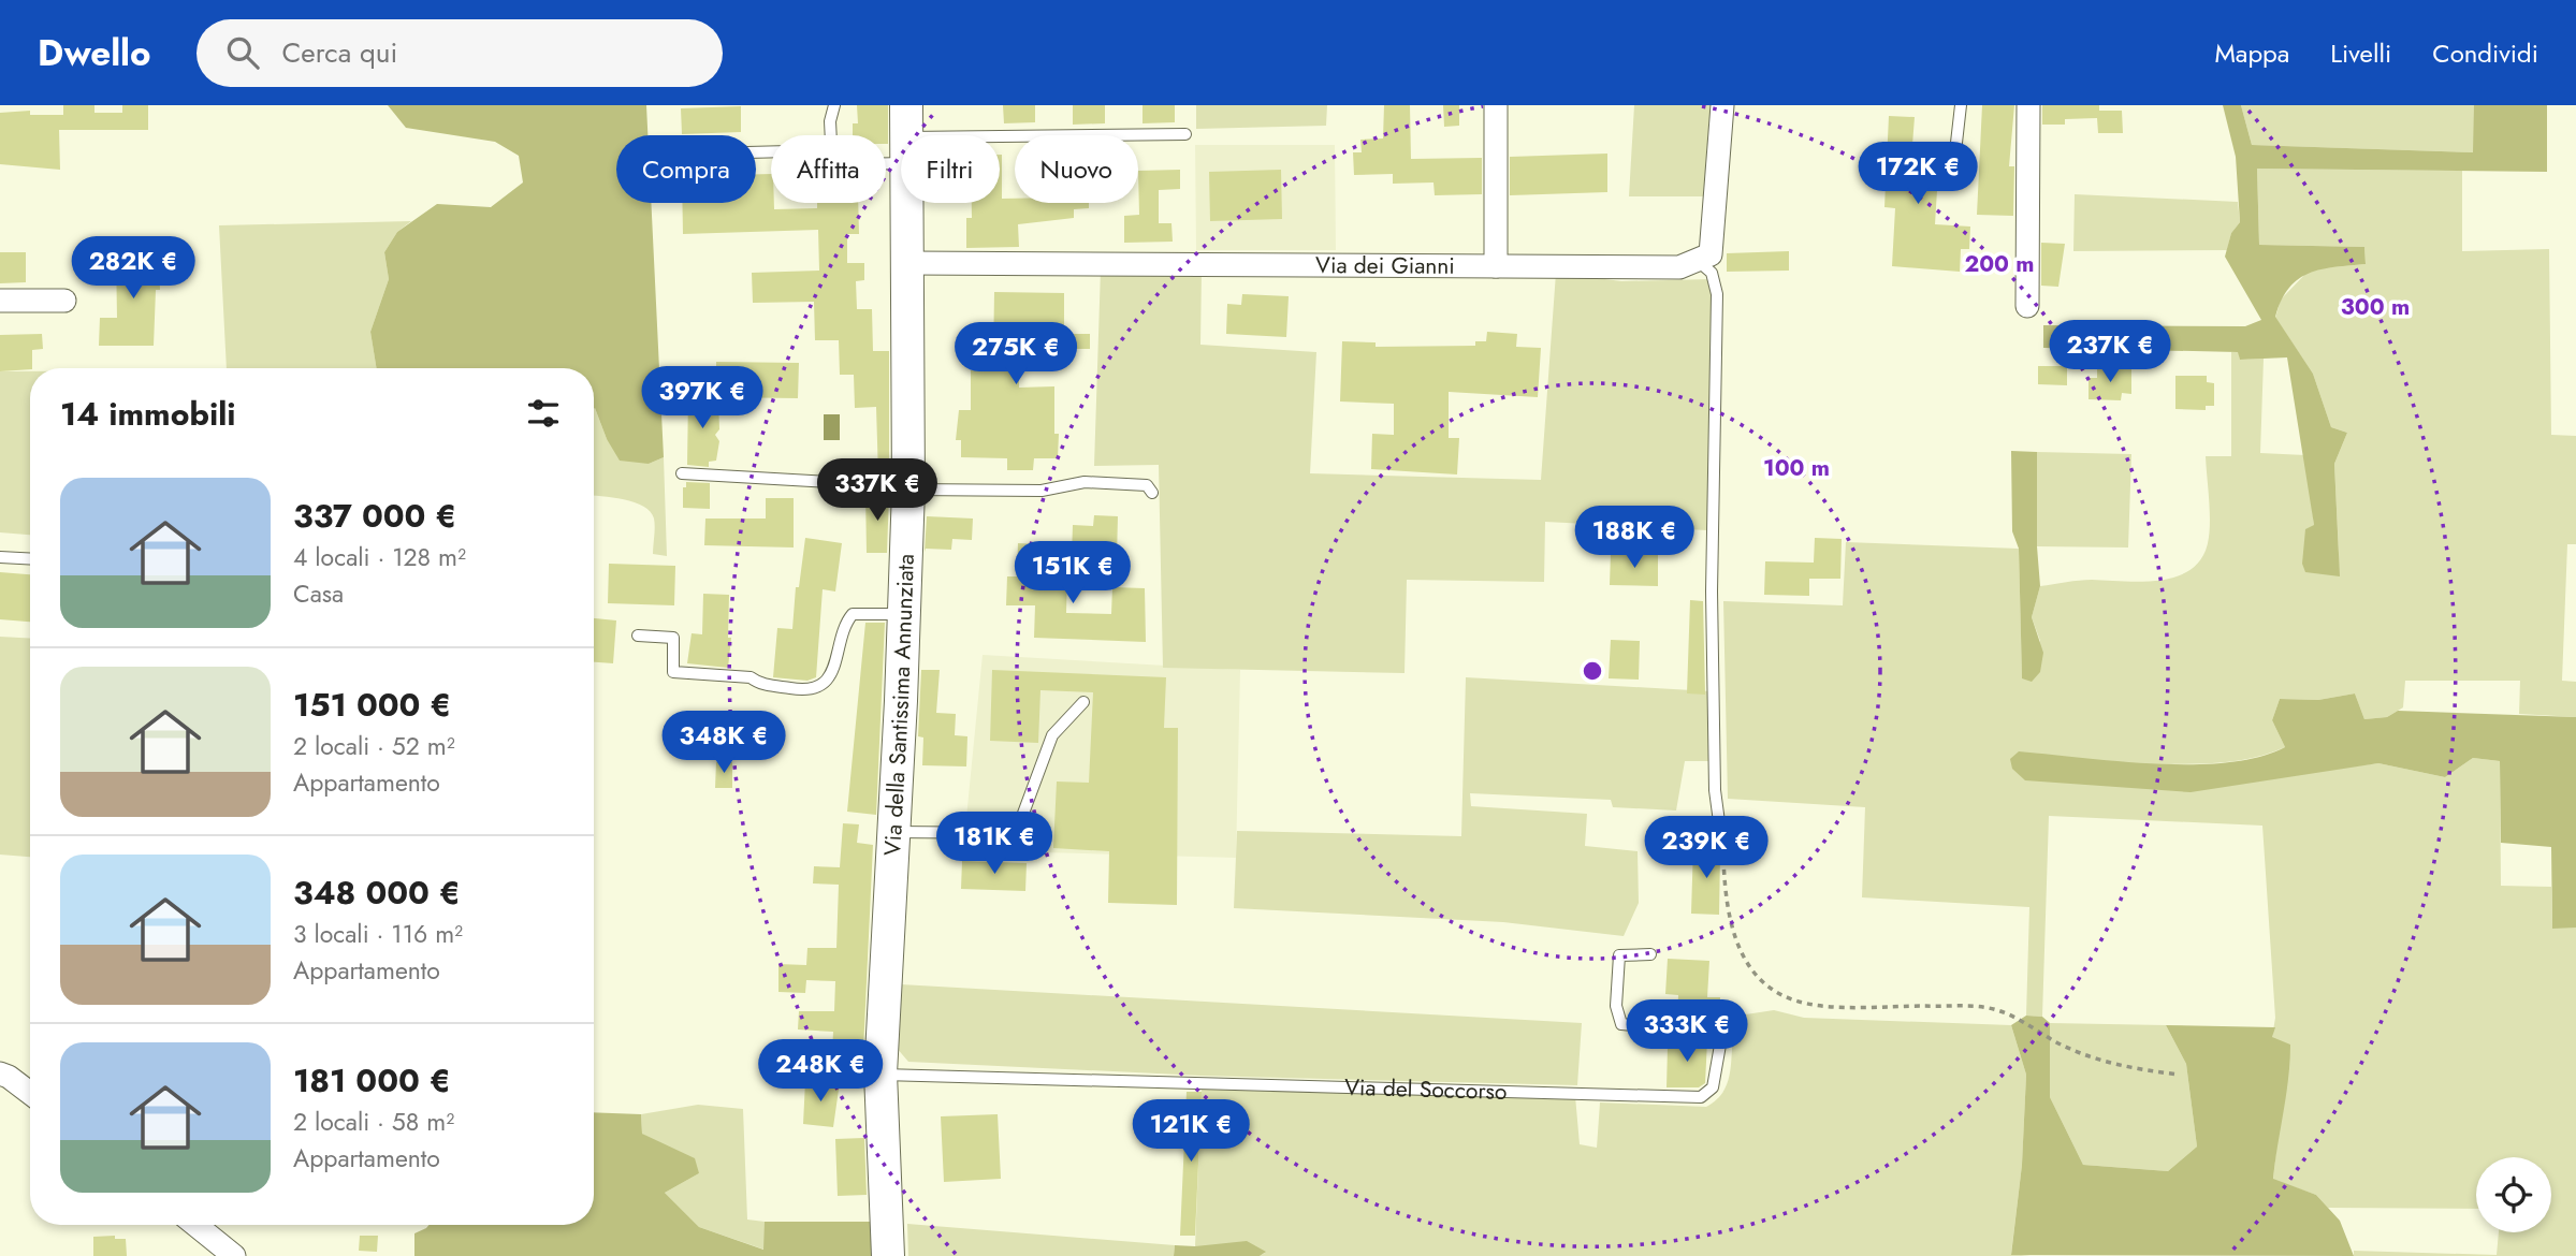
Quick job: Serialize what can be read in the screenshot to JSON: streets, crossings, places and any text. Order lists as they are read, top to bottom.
{
  "streets": {
    "street": ["Via dei Gianni", "Via della Santissima Annunziata"],
    "lane": ["Via del Soccorso"]
  },
  "crossings": [
    ["Via dei Gianni", "Via della Santissima Annunziata"],
    ["Via della Santissima Annunziata", "Via del Soccorso"]
  ],
  "page": {
    "header": "Dwello",
    "search": "Cerca qui",
    "nav": ["Mappa", "Livelli", "Condividi"],
    "chip": [
      "Compra",
      "Affitta",
      "Filtri",
      "Nuovo"
    ],
    "price": [
      "172K €",
      "282K €",
      "237K €",
      "275K €",
      "397K €",
      "337K €",
      "188K €",
      "151K €",
      "348K €",
      "181K €",
      "239K €",
      "333K €",
      "248K €",
      "121K €"
    ],
    "heading": "14 immobili",
    "list": [
      {
        "name": "337 000 €",
        "note": "4 locali · 128 m² · Casa"
      },
      {
        "name": "151 000 €",
        "note": "2 locali · 52 m² · Appartamento"
      },
      {
        "name": "348 000 €",
        "note": "3 locali · 116 m² · Appartamento"
      },
      {
        "name": "181 000 €",
        "note": "2 locali · 58 m² · Appartamento"
      }
    ]
  },
  "rings": ["200 m", "300 m", "100 m"]
}
